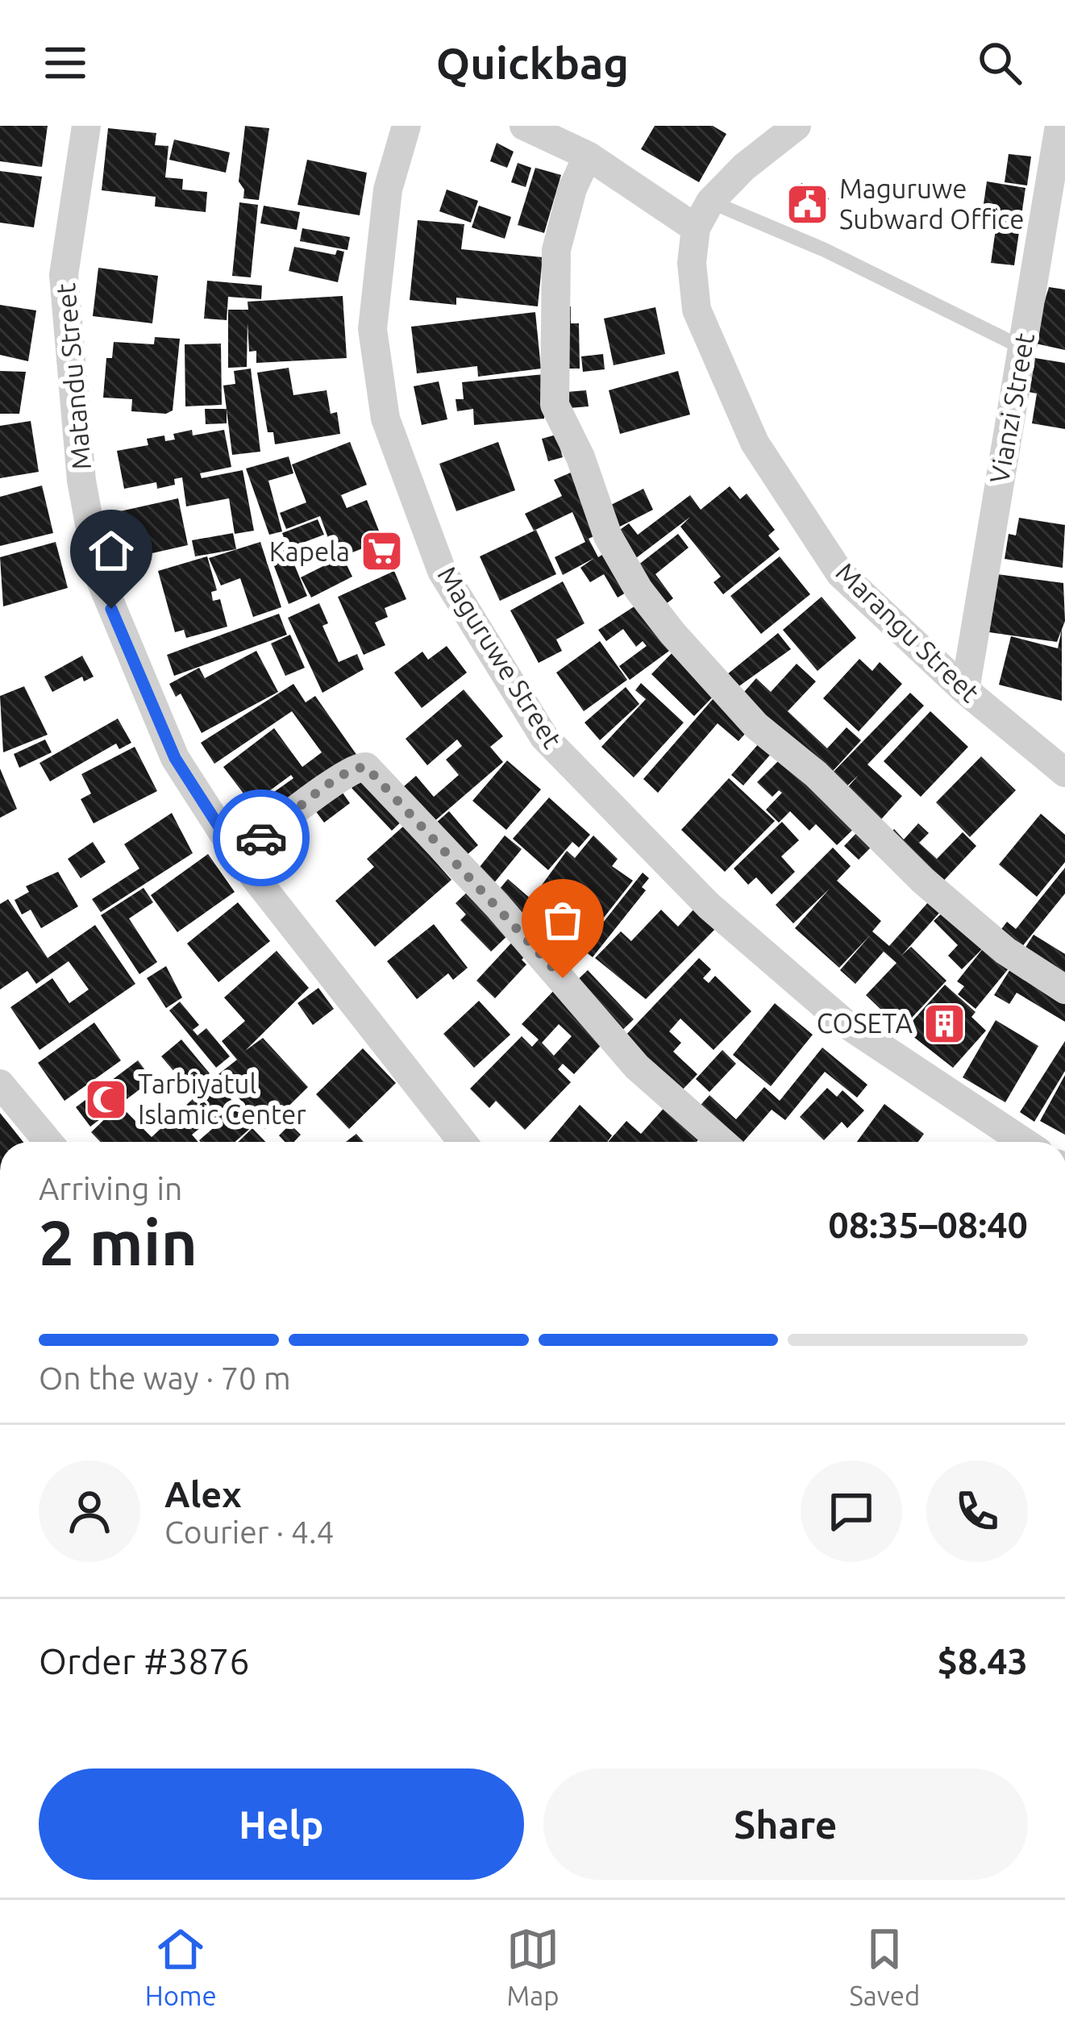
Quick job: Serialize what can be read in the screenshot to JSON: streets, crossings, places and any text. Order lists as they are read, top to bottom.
{
  "streets": {
    "street": [
      "Matandu Street",
      "Vianzi Street",
      "Marangu Street",
      "Maguruwe Street"
    ]
  },
  "crossings": [
    ["Vianzi Street", "Marangu Street"]
  ],
  "places": {
    "public building": ["Maguruwe Subward Office"],
    "supermarket": ["Kapela"],
    "building": ["COSETA"],
    "mosque": ["Tarbiyatul Islamic Center"]
  },
  "page": {
    "header": "Quickbag",
    "heading": ["2 min", "Arriving in", "08:35–08:40"],
    "panel": [
      "Alex",
      "Courier · 4.4",
      "Order #3876",
      "$8.43"
    ],
    "bar": "On the way · 70 m",
    "buttons": ["Help", "Share"],
    "tabs": ["Home", "Map", "Saved"]
  }
}
